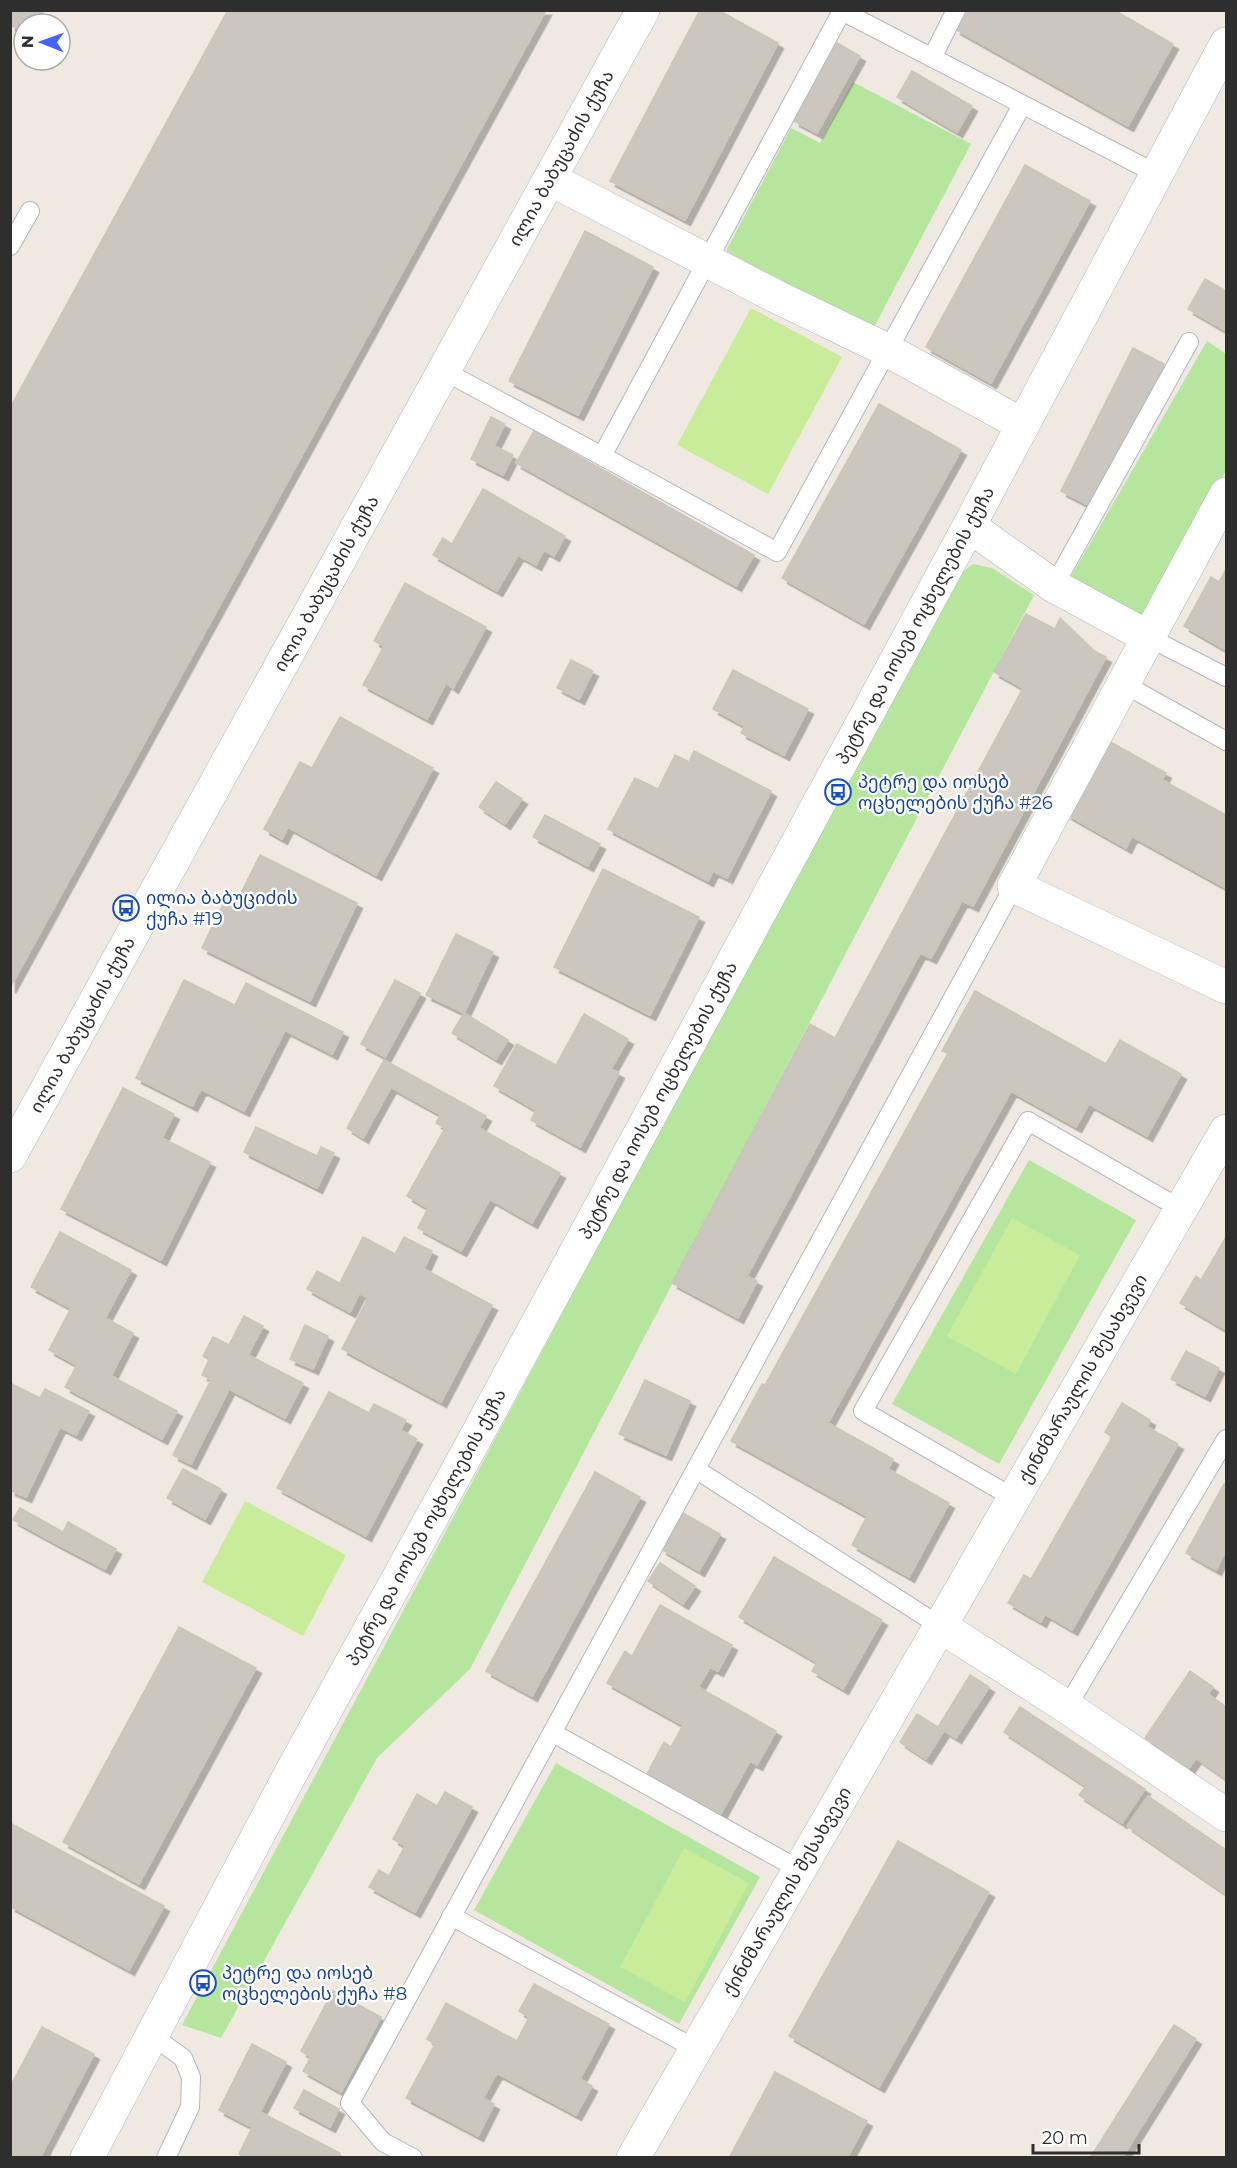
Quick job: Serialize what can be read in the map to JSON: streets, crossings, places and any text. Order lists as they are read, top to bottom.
{
  "streets": {
    "street": ["ილია ბაბუცაძის ქუჩა", "პეტრე და იოსებ ოცხელების ქუჩა", "ქინძმარაულის შესახვევი"]
  },
  "places": {
    "bus stop": ["პეტრე და იოსებ ოცხელების ქუჩა #26", "ილია ბაბუციძის ქუჩა #19", "პეტრე და იოსებ ოცხელების ქუჩა #8"]
  },
  "scale_bar": "20 m",
  "north": "left"
}
